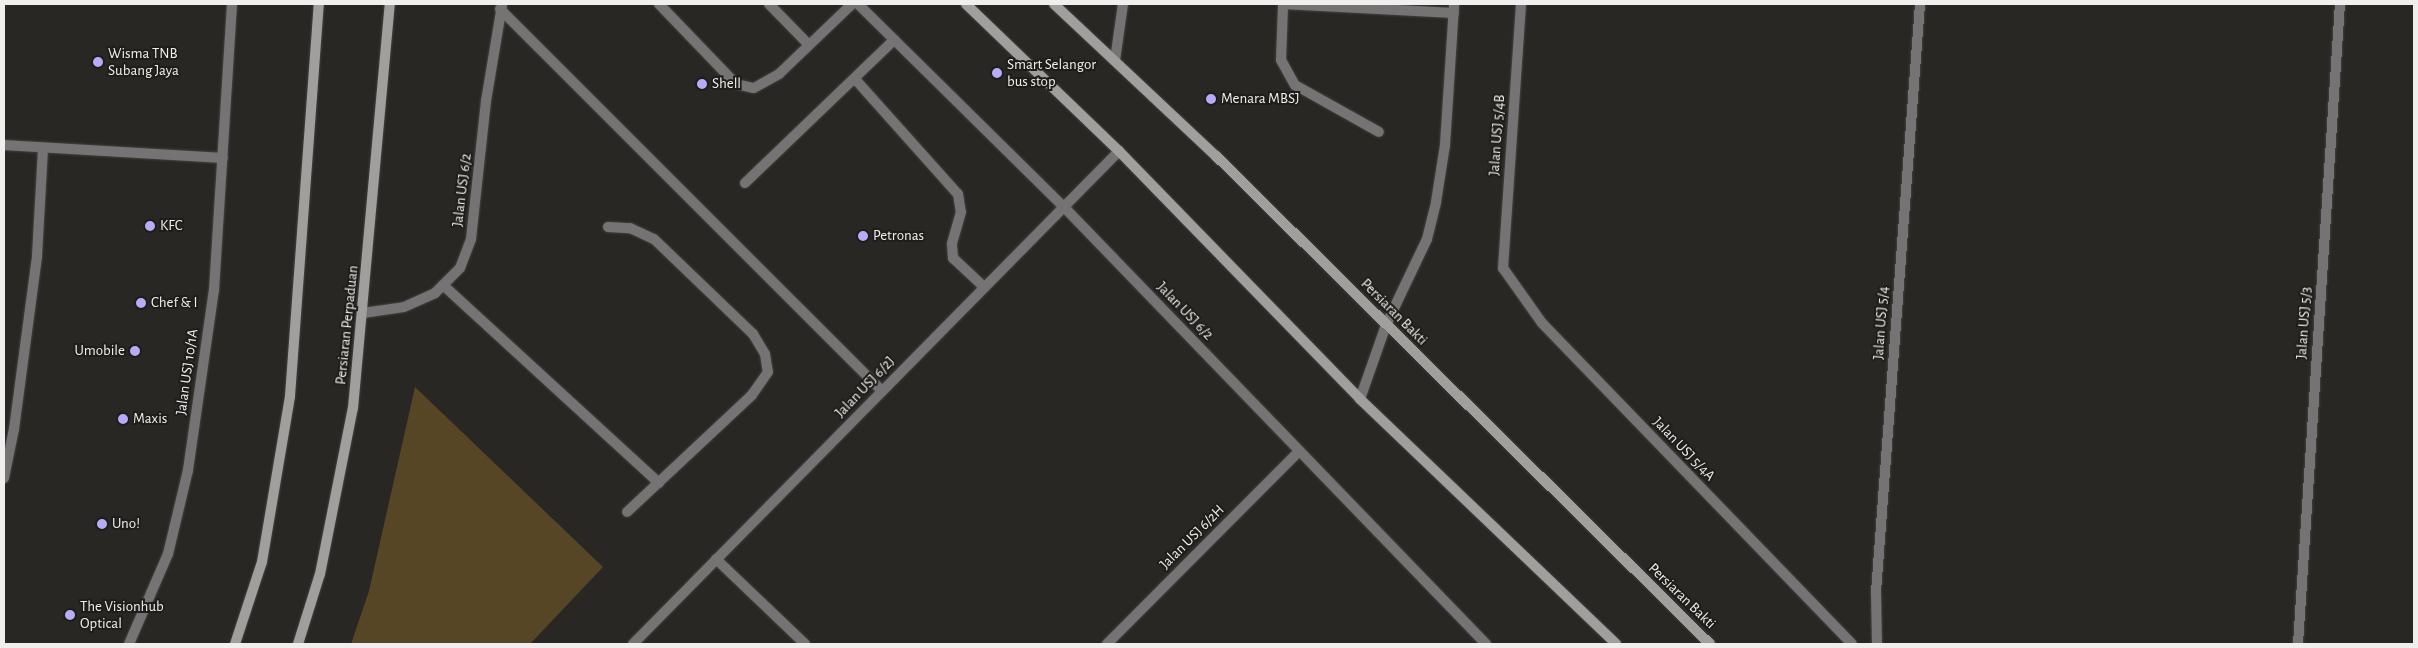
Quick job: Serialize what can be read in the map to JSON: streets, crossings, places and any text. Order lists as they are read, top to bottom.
{
  "streets": {
    "street": [
      "Jalan USJ 5/4B",
      "Jalan USJ 6/2",
      "Persiaran Bakti",
      "Jalan USJ 5/4",
      "Jalan USJ 5/3",
      "Persiaran Perpaduan",
      "Jalan USJ 10/1A",
      "Jalan USJ 6/2J",
      "Jalan USJ 5/4A",
      "Jalan USJ 6/2H"
    ]
  },
  "crossings": [
    ["Jalan USJ 5/4B", "Jalan USJ 5/4A"],
    ["Jalan USJ 6/2", "Persiaran Perpaduan"],
    ["Jalan USJ 6/2", "Jalan USJ 6/2J"],
    ["Jalan USJ 6/2", "Jalan USJ 6/2H"]
  ],
  "places": [
    "Wisma TNB Subang Jaya",
    "Smart Selangor bus stop",
    "Shell",
    "Menara MBSJ",
    "KFC",
    "Petronas",
    "Chef & I",
    "Umobile",
    "Maxis",
    "Uno!",
    "The Visionhub Optical"
  ]
}
